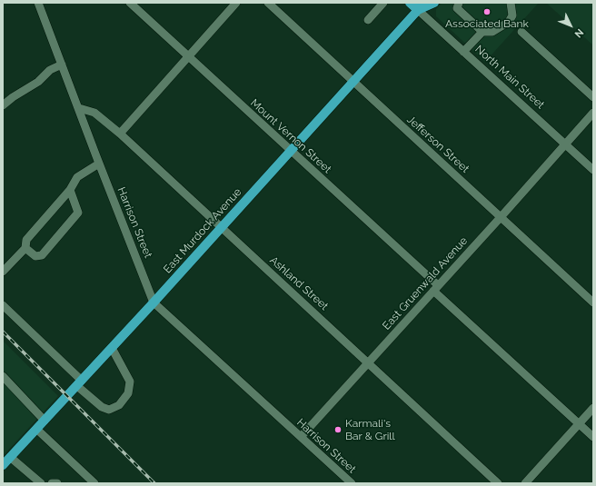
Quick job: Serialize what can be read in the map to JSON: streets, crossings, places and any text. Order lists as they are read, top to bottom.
{
  "streets": {
    "main road": ["North Main Street", "East Murdock Avenue"],
    "street": [
      "Mount Vernon Street",
      "Jefferson Street",
      "Harrison Street",
      "Ashland Street",
      "East Gruenwald Avenue"
    ]
  },
  "crossings": [
    ["North Main Street", "East Murdock Avenue"],
    ["North Main Street", "East Gruenwald Avenue"],
    ["Mount Vernon Street", "East Murdock Avenue"],
    ["Mount Vernon Street", "East Gruenwald Avenue"],
    ["Jefferson Street", "East Murdock Avenue"],
    ["Jefferson Street", "East Gruenwald Avenue"],
    ["Harrison Street", "East Murdock Avenue"],
    ["Harrison Street", "Ashland Street"],
    ["Harrison Street", "East Gruenwald Avenue"],
    ["East Murdock Avenue", "Ashland Street"],
    ["Ashland Street", "East Gruenwald Avenue"]
  ],
  "places": ["Associated Bank", "Karmali's Bar & Grill"],
  "north": "bottom right"
}
